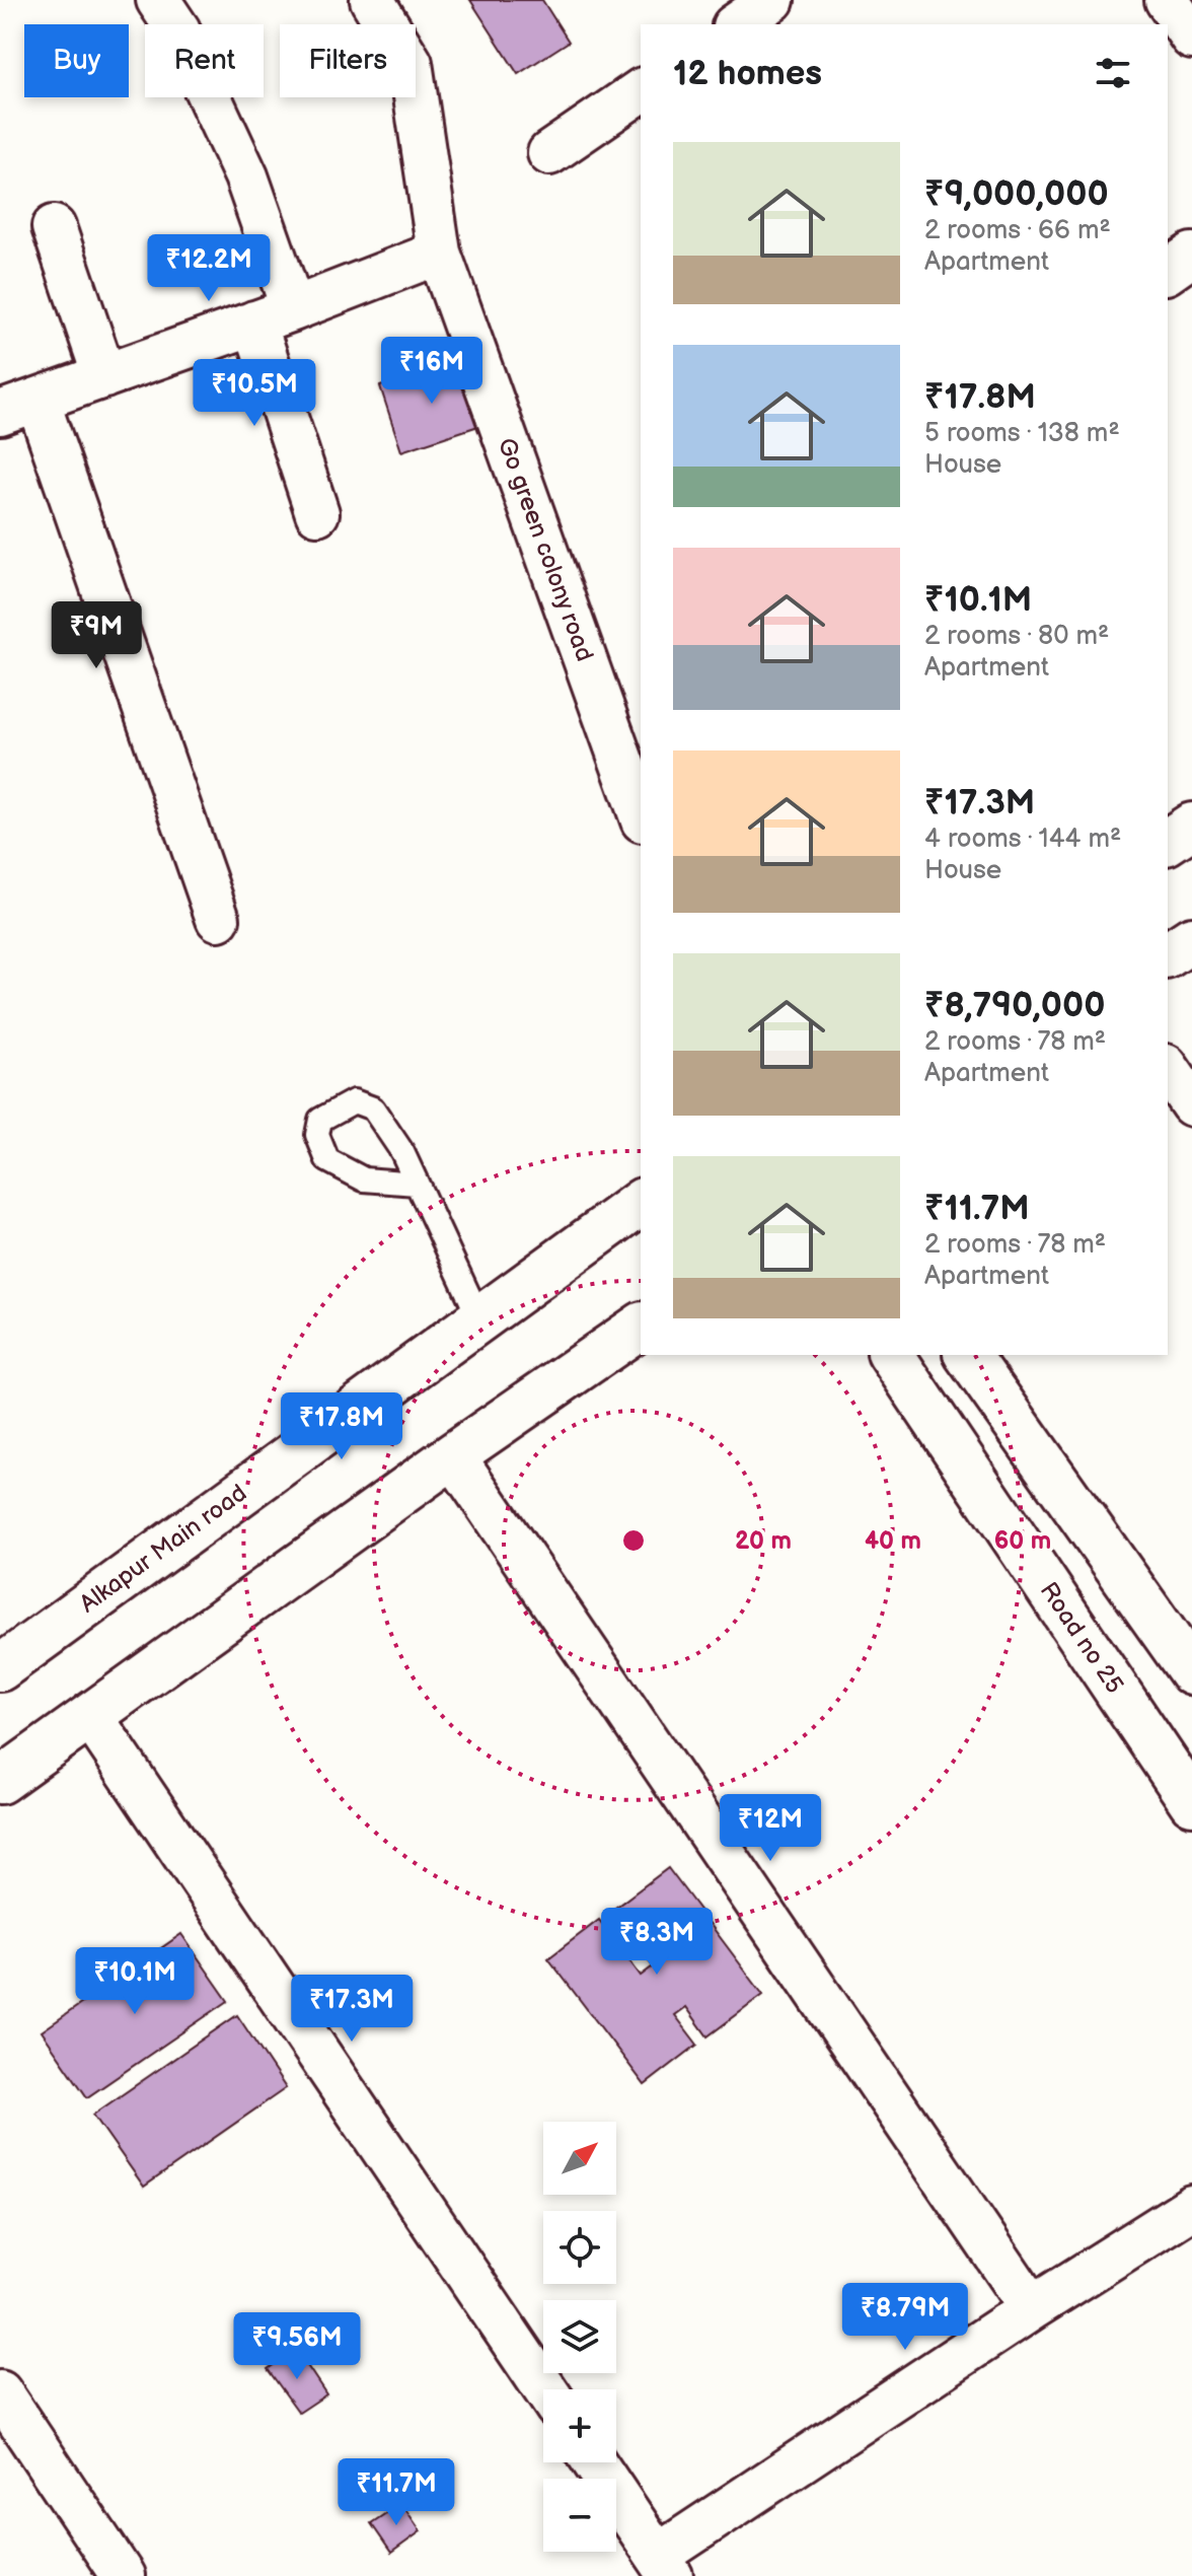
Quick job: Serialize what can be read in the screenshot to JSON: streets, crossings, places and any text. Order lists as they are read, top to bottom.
{
  "streets": {
    "street": ["Go green colony road", "Alkapur Main road", "Road no 25"]
  },
  "north": "top right",
  "page": {
    "chip": ["Buy", "Rent", "Filters"],
    "heading": "12 homes",
    "list": [
      {
        "name": "₹9,000,000",
        "note": "2 rooms · 66 m² · Apartment"
      },
      {
        "name": "₹17.8M",
        "note": "5 rooms · 138 m² · House"
      },
      {
        "name": "₹10.1M",
        "note": "2 rooms · 80 m² · Apartment"
      },
      {
        "name": "₹17.3M",
        "note": "4 rooms · 144 m² · House"
      },
      {
        "name": "₹8,790,000",
        "note": "2 rooms · 78 m² · Apartment"
      },
      {
        "name": "₹11.7M",
        "note": "2 rooms · 78 m² · Apartment"
      }
    ],
    "price": [
      "₹12.2M",
      "₹16M",
      "₹10.5M",
      "₹9M",
      "₹17.8M",
      "₹12M",
      "₹8.3M",
      "₹10.1M",
      "₹17.3M",
      "₹8.79M",
      "₹9.56M",
      "₹11.7M"
    ],
    "map_buttons": ["+", "−"]
  },
  "rings": ["20 m", "40 m", "60 m"]
}
